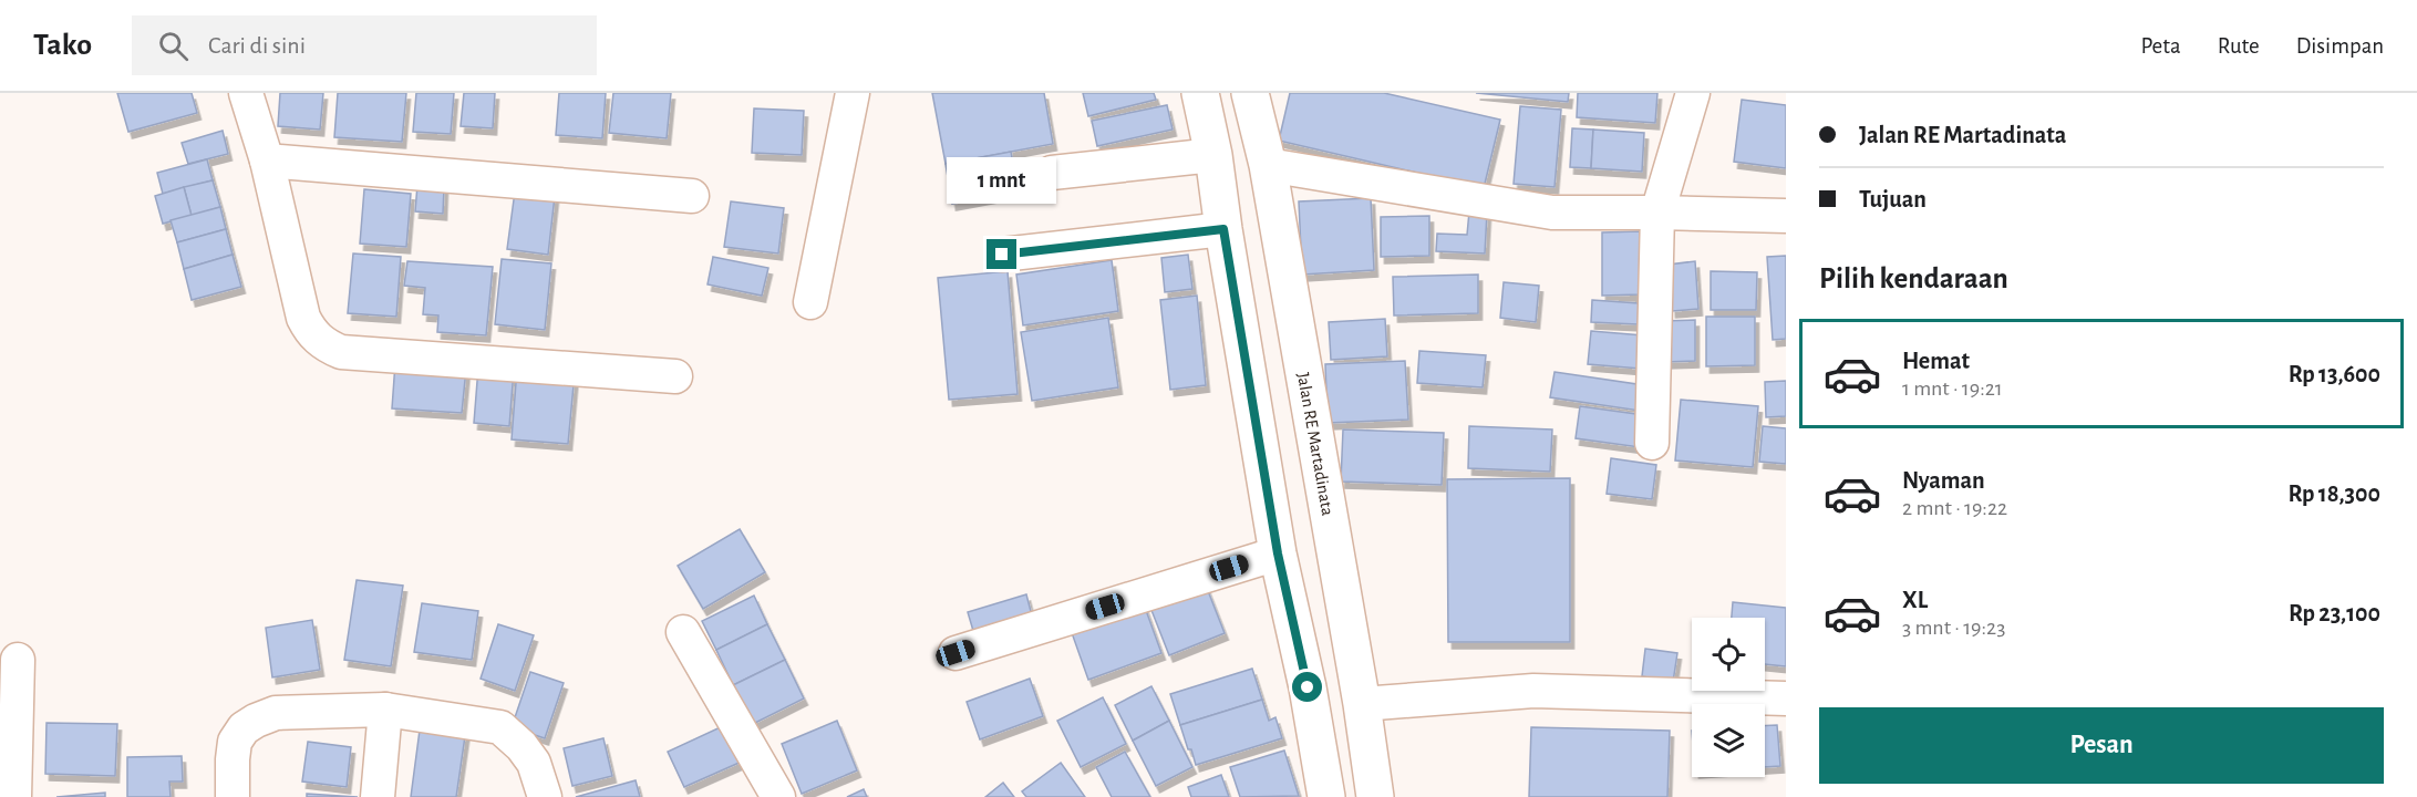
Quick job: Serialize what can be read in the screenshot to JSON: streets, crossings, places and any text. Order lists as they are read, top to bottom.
{
  "streets": {
    "highway": ["Jalan RE Martadinata"]
  },
  "page": {
    "header": "Tako",
    "search": "Cari di sini",
    "nav": ["Peta", "Rute", "Disimpan"],
    "banner": ["Jalan RE Martadinata", "Tujuan"],
    "bubble": "1 mnt",
    "heading": "Pilih kendaraan",
    "list": [
      {
        "name": "Hemat",
        "note": "1 mnt · 19:21",
        "value": "Rp 13,600"
      },
      {
        "name": "Nyaman",
        "note": "2 mnt · 19:22",
        "value": "Rp 18,300"
      },
      {
        "name": "XL",
        "note": "3 mnt · 19:23",
        "value": "Rp 23,100"
      }
    ],
    "buttons": "Pesan"
  }
}
